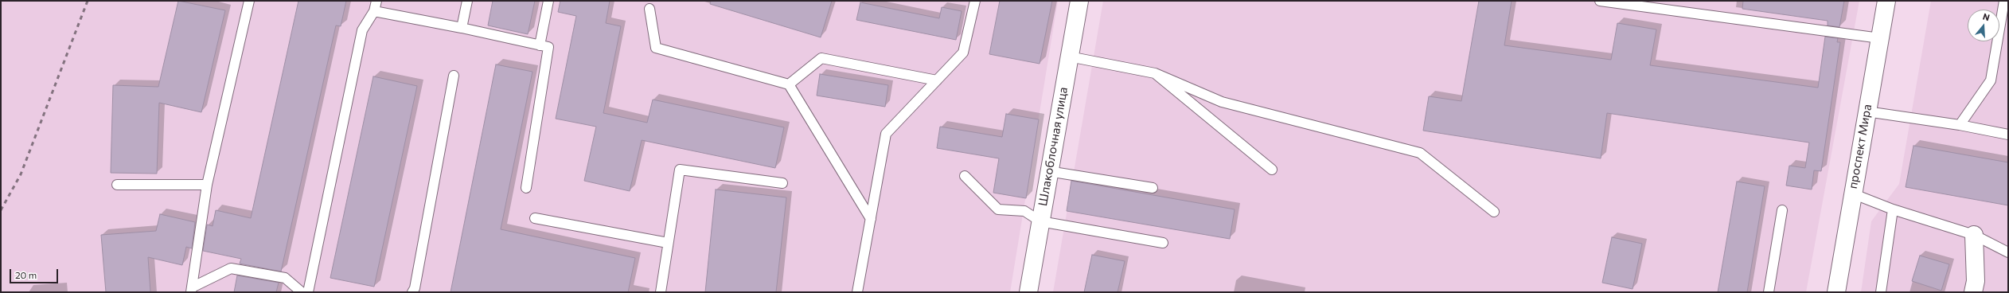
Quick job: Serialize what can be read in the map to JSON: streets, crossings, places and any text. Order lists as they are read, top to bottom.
{
  "streets": {
    "street": ["Шлакоблочная улица", "проспект Мира"]
  },
  "scale_bar": "20 m",
  "north": "top"
}
